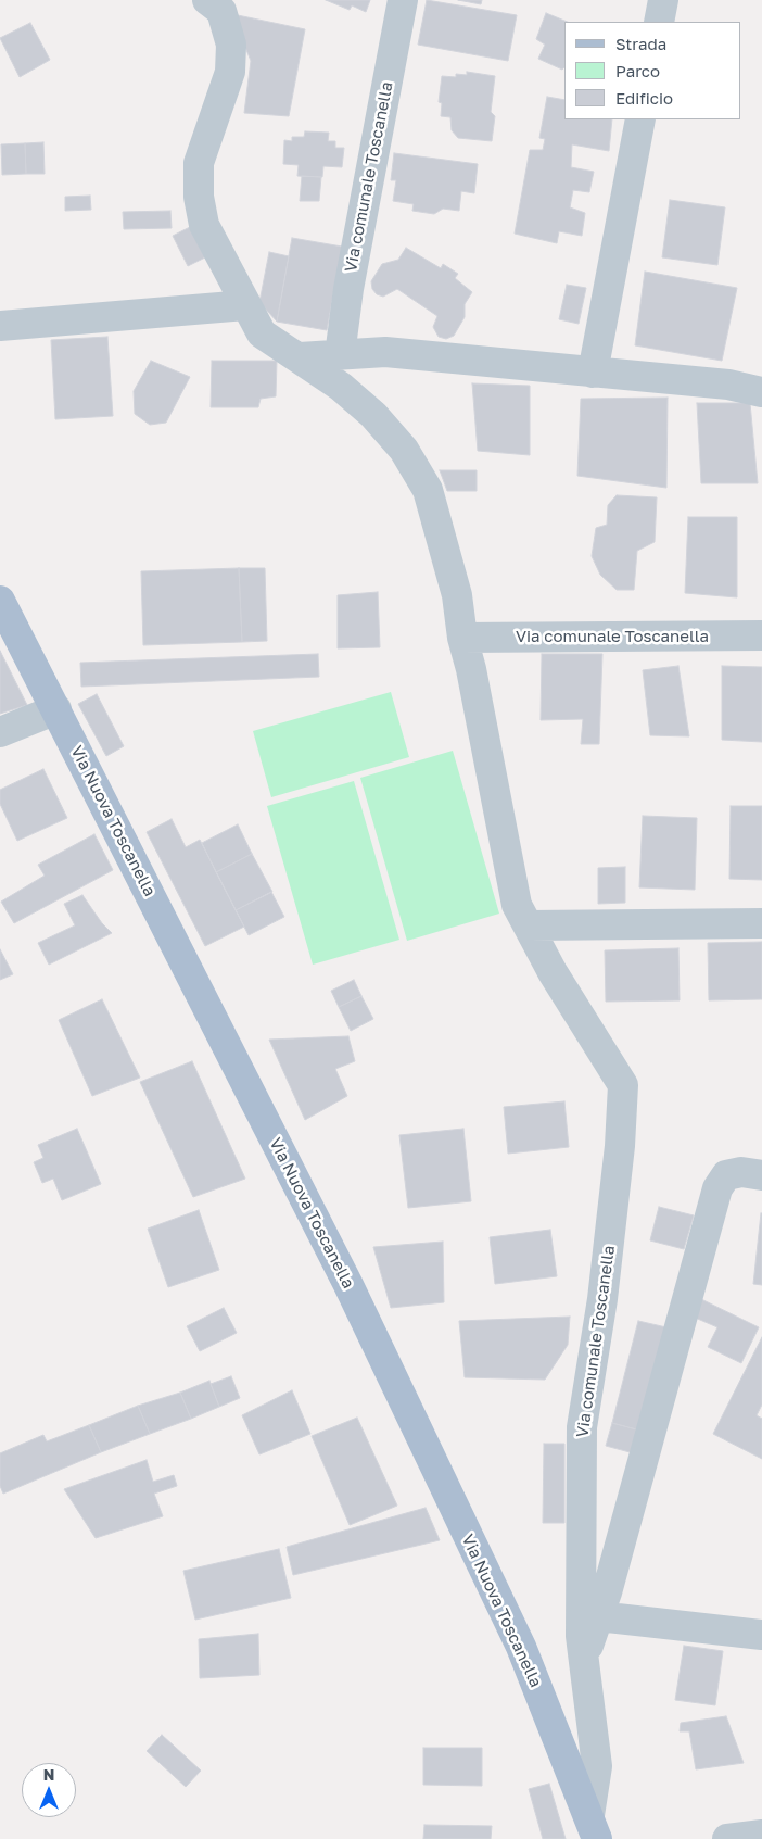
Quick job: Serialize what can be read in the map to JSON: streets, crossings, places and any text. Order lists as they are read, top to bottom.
{
  "streets": {
    "main road": ["Via Nuova Toscanella"],
    "street": ["Via comunale Toscanella"]
  },
  "crossings": [
    ["Via comunale Toscanella", "Via Nuova Toscanella"]
  ],
  "legend": ["Strada", "Parco", "Edificio"],
  "north": "top"
}
